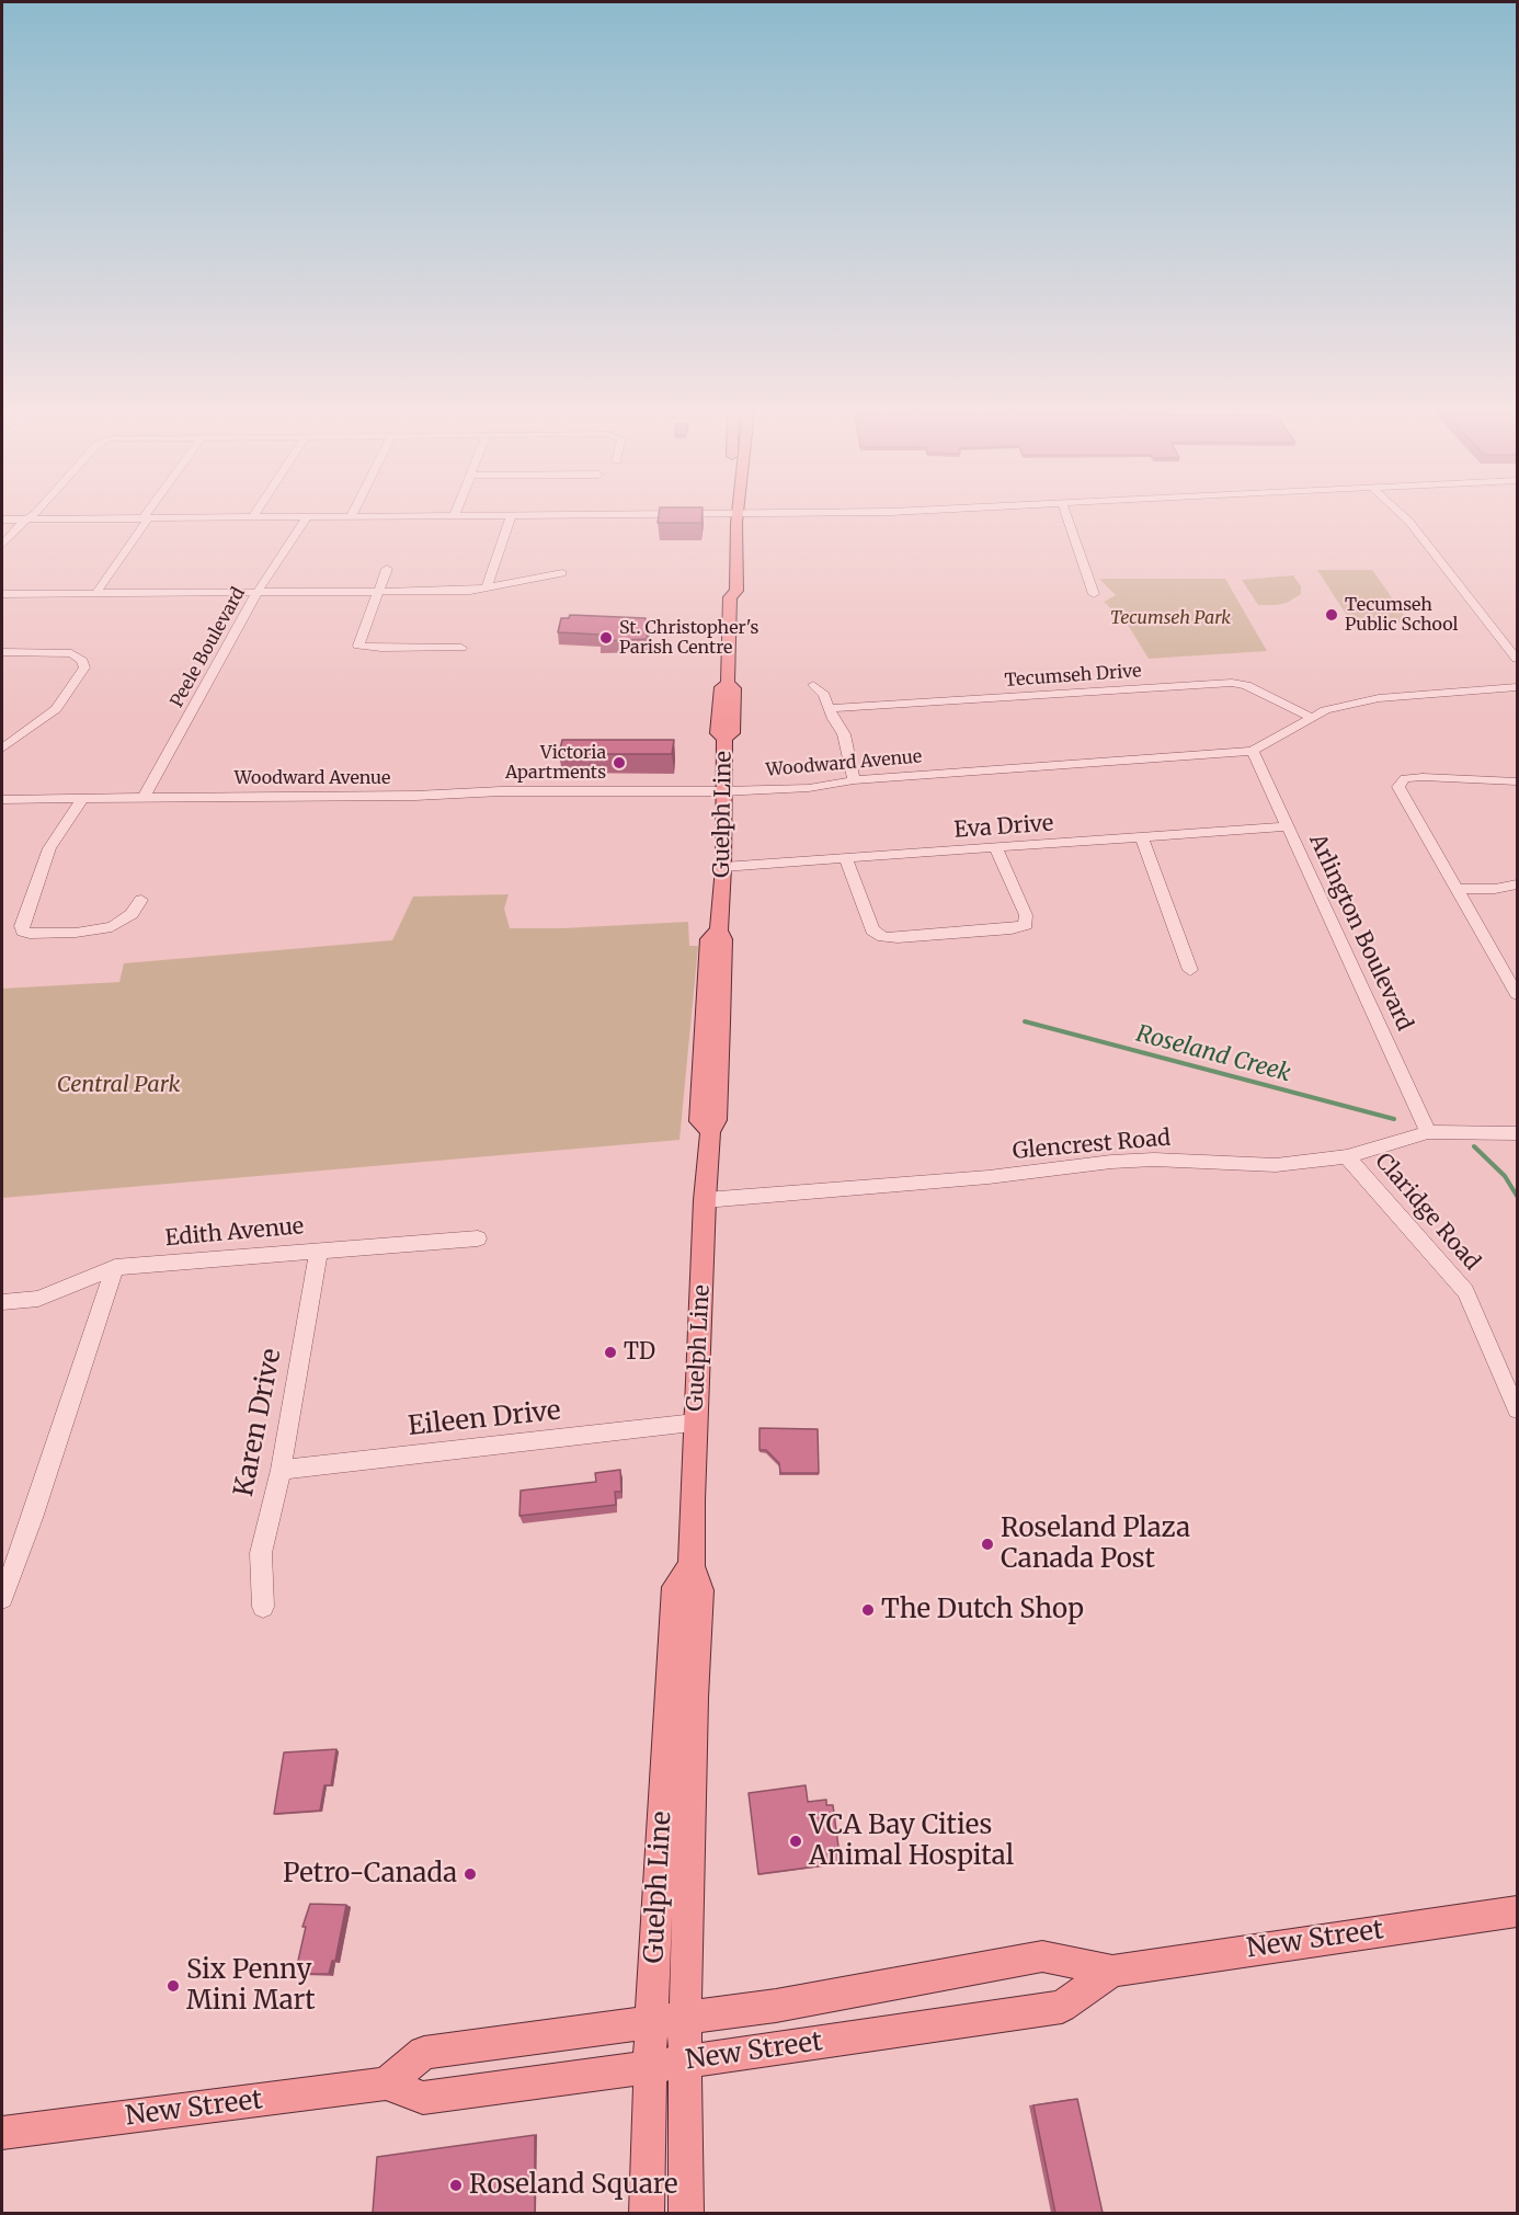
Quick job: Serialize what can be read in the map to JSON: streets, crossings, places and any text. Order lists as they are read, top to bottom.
{
  "streets": {
    "main road": ["Guelph Line", "New Street"],
    "street": [
      "Peele Boulevard",
      "Tecumseh Drive",
      "Woodward Avenue",
      "Eva Drive",
      "Arlington Boulevard",
      "Glencrest Road",
      "Claridge Road",
      "Edith Avenue",
      "Eileen Drive",
      "Karen Drive"
    ]
  },
  "crossings": [
    ["Peele Boulevard", "Woodward Avenue"],
    ["Tecumseh Drive", "Woodward Avenue"],
    ["Woodward Avenue", "Guelph Line"],
    ["Woodward Avenue", "Arlington Boulevard"],
    ["Guelph Line", "Eva Drive"],
    ["Guelph Line", "Glencrest Road"],
    ["Guelph Line", "Eileen Drive"],
    ["Guelph Line", "New Street"],
    ["Eva Drive", "Arlington Boulevard"],
    ["Arlington Boulevard", "Glencrest Road"],
    ["Glencrest Road", "Claridge Road"],
    ["Edith Avenue", "Karen Drive"],
    ["Eileen Drive", "Karen Drive"]
  ],
  "water": ["Roseland Creek"],
  "parks": ["Tecumseh Park", "Central Park"],
  "places": [
    "Tecumseh Public School",
    "St. Christopher's Parish Centre",
    "Victoria Apartments",
    "TD",
    "Roseland Plaza Canada Post",
    "The Dutch Shop",
    "VCA Bay Cities Animal Hospital",
    "Petro-Canada",
    "Six Penny Mini Mart",
    "Roseland Square"
  ]
}
